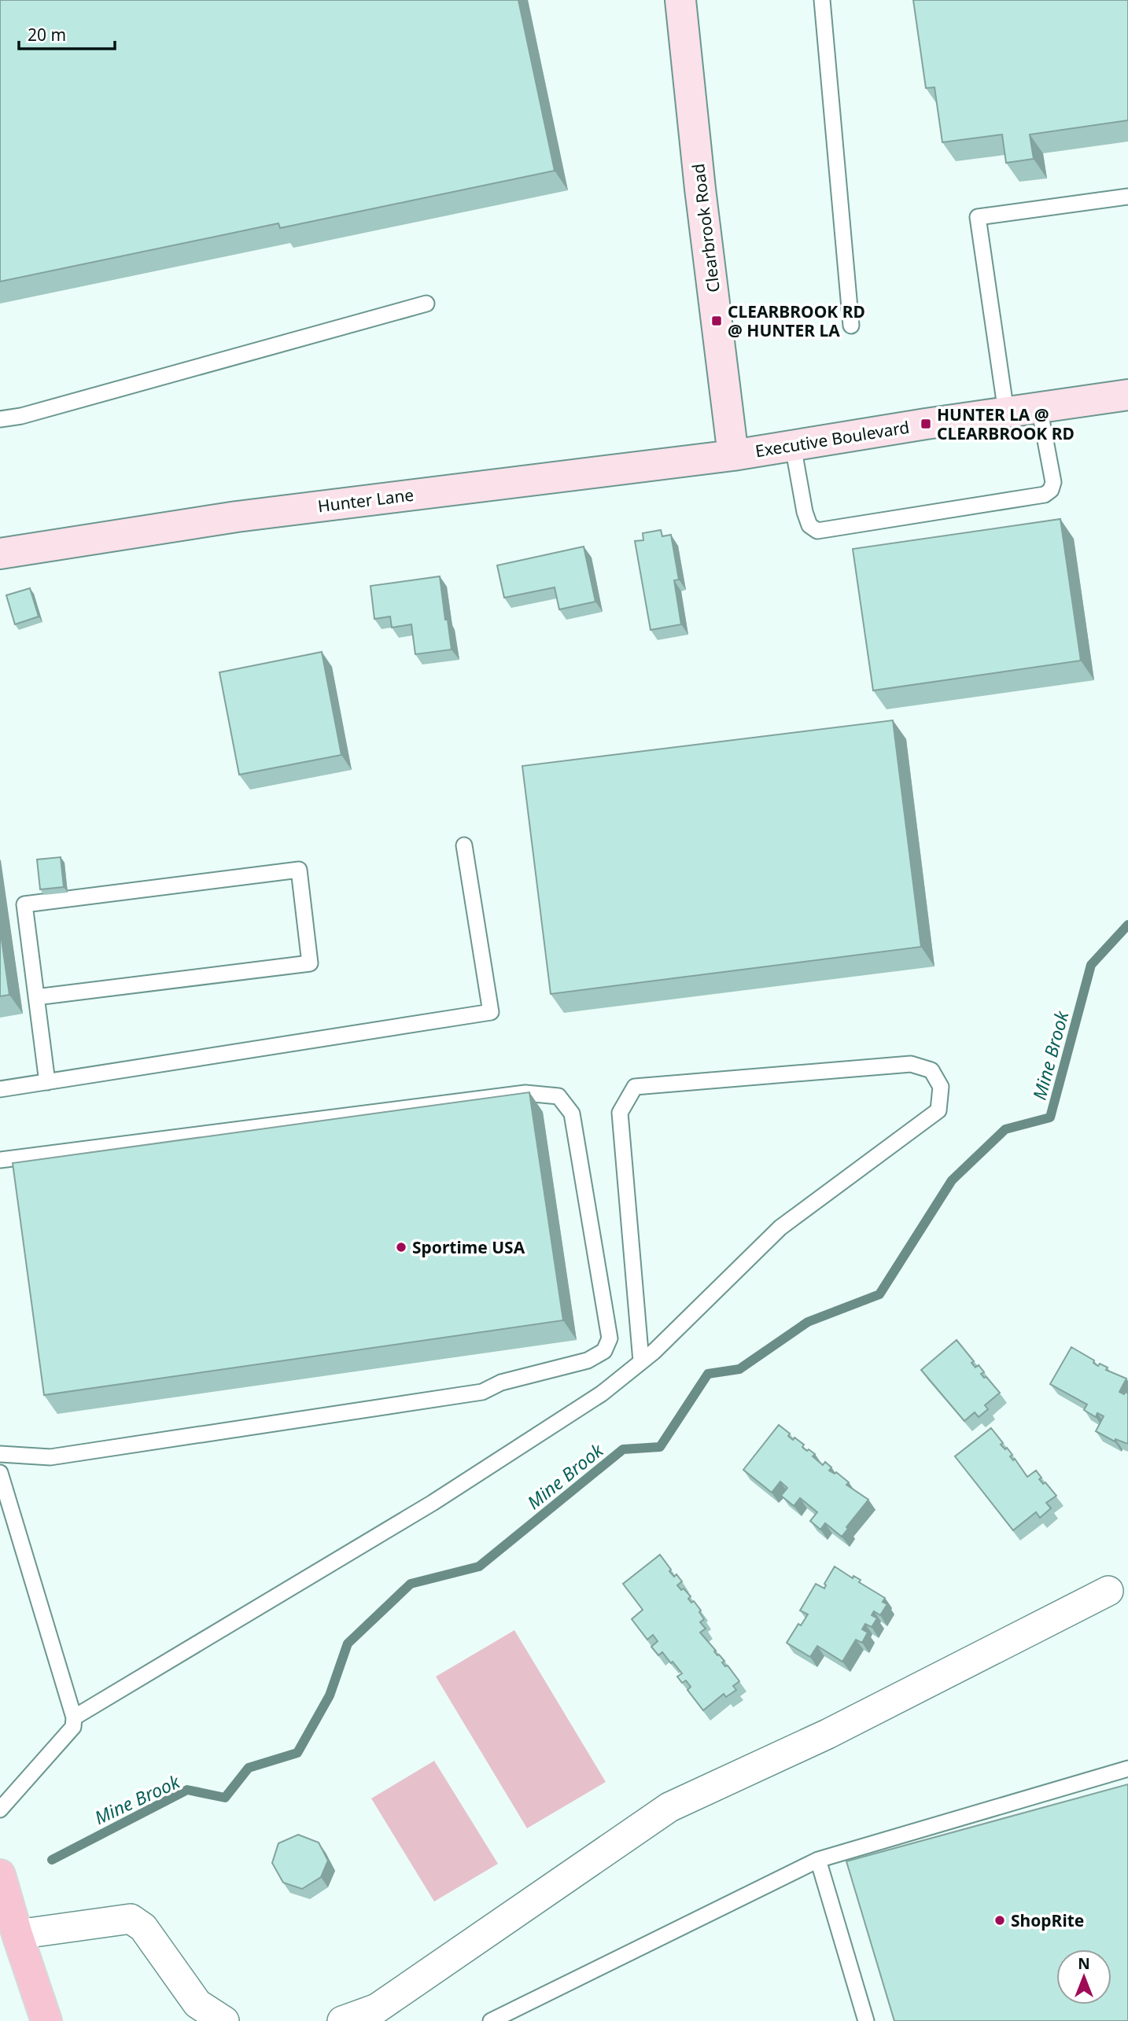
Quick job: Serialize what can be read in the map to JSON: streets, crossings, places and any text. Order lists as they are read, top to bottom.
{
  "streets": {
    "street": ["Clearbrook Road", "Executive Boulevard", "Hunter Lane"]
  },
  "crossings": [
    ["Clearbrook Road", "Executive Boulevard"],
    ["Clearbrook Road", "Hunter Lane"],
    ["Executive Boulevard", "Hunter Lane"]
  ],
  "water": ["Mine Brook"],
  "places": {
    "transit": ["CLEARBROOK RD @ HUNTER LA", "HUNTER LA @ CLEARBROOK RD"],
    "other": ["Sportime USA", "ShopRite"]
  },
  "scale_bar": "20 m",
  "north": "top"
}
